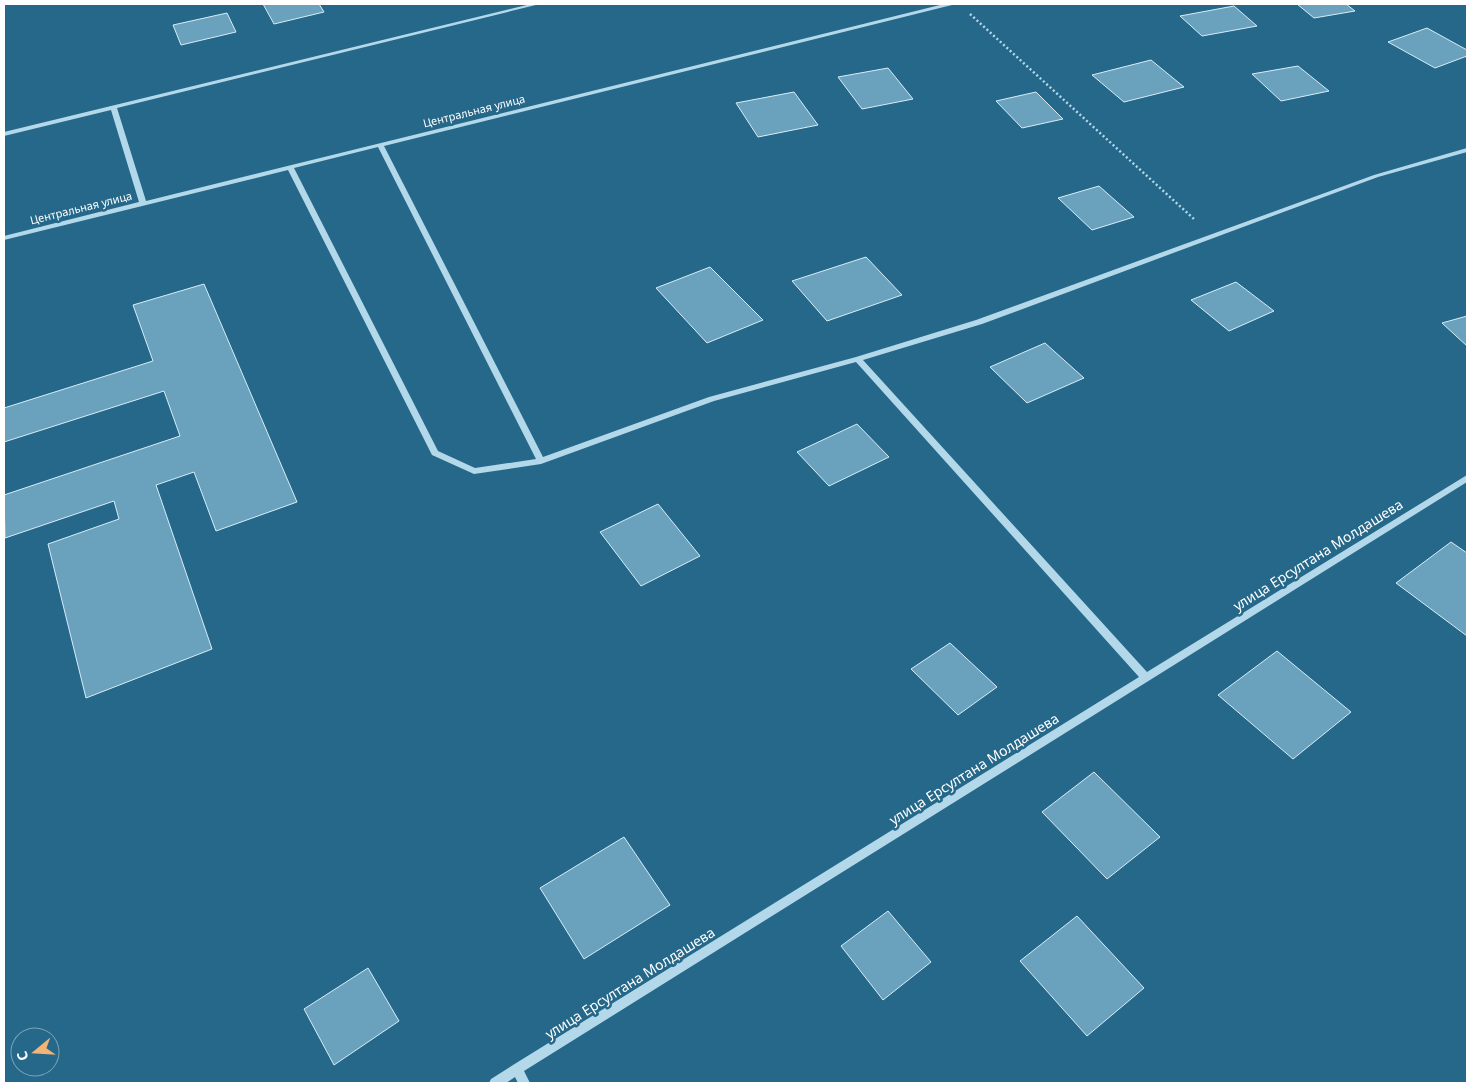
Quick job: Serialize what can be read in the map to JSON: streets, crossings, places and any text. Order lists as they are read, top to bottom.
{
  "streets": {
    "street": ["Центральная улица", "улица Ерсултана Молдашева"]
  },
  "north": "left"
}
